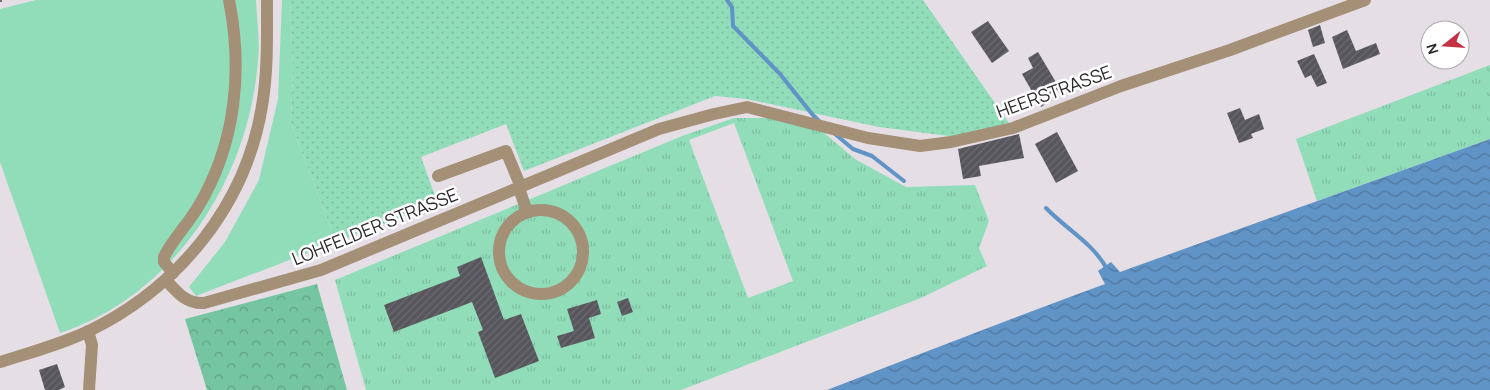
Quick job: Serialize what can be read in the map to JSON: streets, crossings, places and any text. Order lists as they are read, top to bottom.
{
  "streets": {
    "street": ["HEERSTRASSE", "LOHFELDER STRASSE"]
  },
  "crossings": [
    ["HEERSTRASSE", "LOHFELDER STRASSE"]
  ],
  "north": "left"
}
